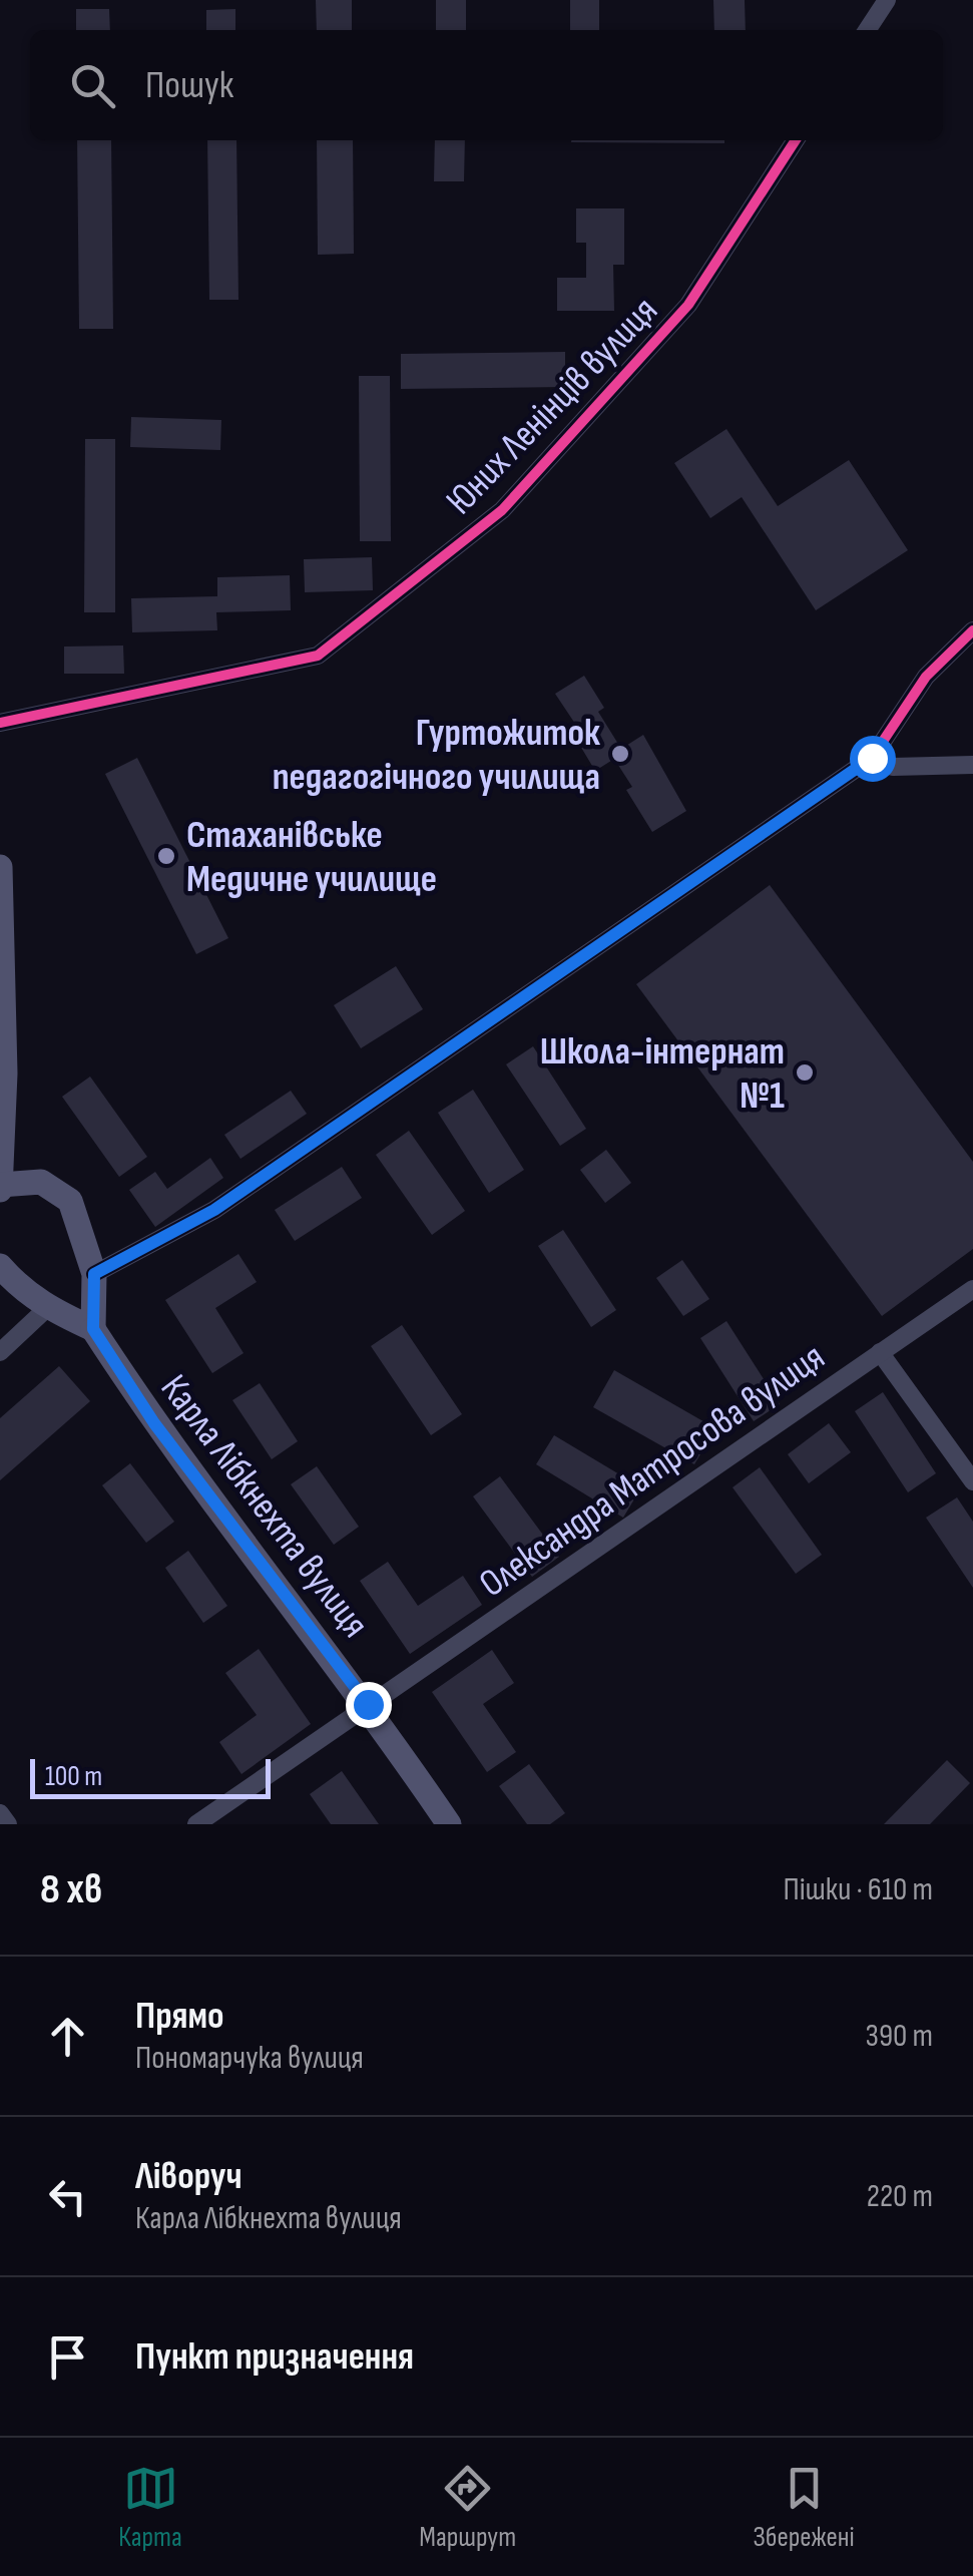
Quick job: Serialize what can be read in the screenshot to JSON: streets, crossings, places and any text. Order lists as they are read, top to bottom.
{
  "streets": {
    "street": ["Юних Ленінців вулиця", "Олександра Матросова вулиця", "Карла Лібкнехта вулиця"]
  },
  "crossings": [
    ["Олександра Матросова вулиця", "Карла Лібкнехта вулиця"]
  ],
  "places": ["Гуртожиток педагогічного училища", "Стаханівське Медичне училище", "Школа-інтернат №1"],
  "scale_bar": "100 m",
  "page": {
    "search": "Пошук",
    "scale": "100 m",
    "heading": ["8 хв", "Пішки · 610 m"],
    "list": [
      ["Прямо", "Пономарчука вулиця", "390 m"],
      ["Ліворуч", "Карла Лібкнехта вулиця", "220 m"],
      "Пункт призначення"
    ],
    "nav": ["Карта", "Маршрут", "Збережені"]
  }
}
